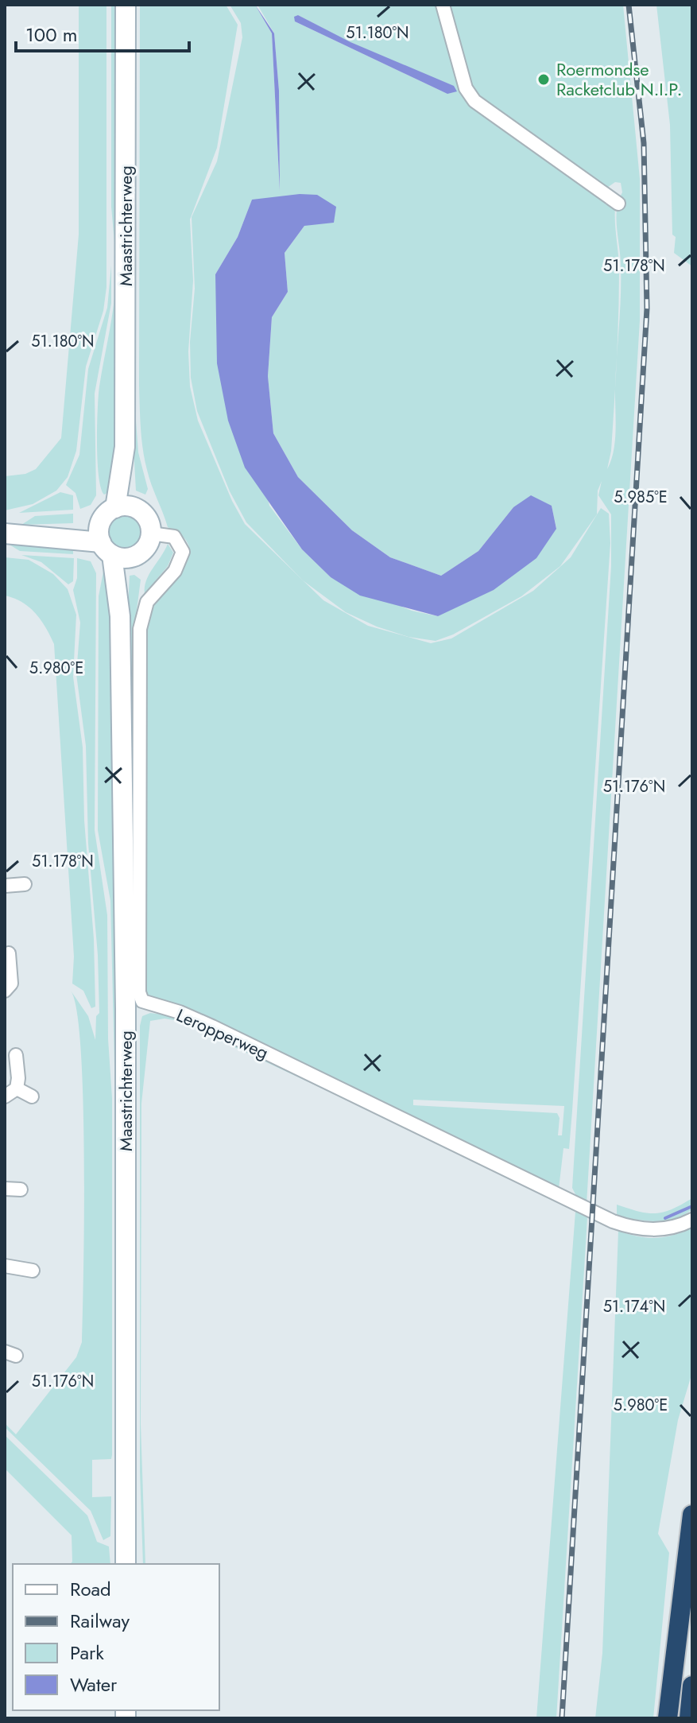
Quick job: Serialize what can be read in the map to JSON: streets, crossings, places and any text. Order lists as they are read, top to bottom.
{
  "streets": {
    "main road": ["Maastrichterweg"],
    "street": ["Leropperweg"]
  },
  "crossings": [
    ["Maastrichterweg", "Leropperweg"]
  ],
  "places": ["Roermondse Racketclub N.I.P."],
  "legend": [
    "Road",
    "Railway",
    "Park",
    "Water"
  ],
  "scale_bar": "100 m",
  "coordinates": [
    "51.180°N",
    "51.178°N",
    "5.985°E",
    "5.980°E",
    "51.176°N",
    "51.174°N"
  ]
}
